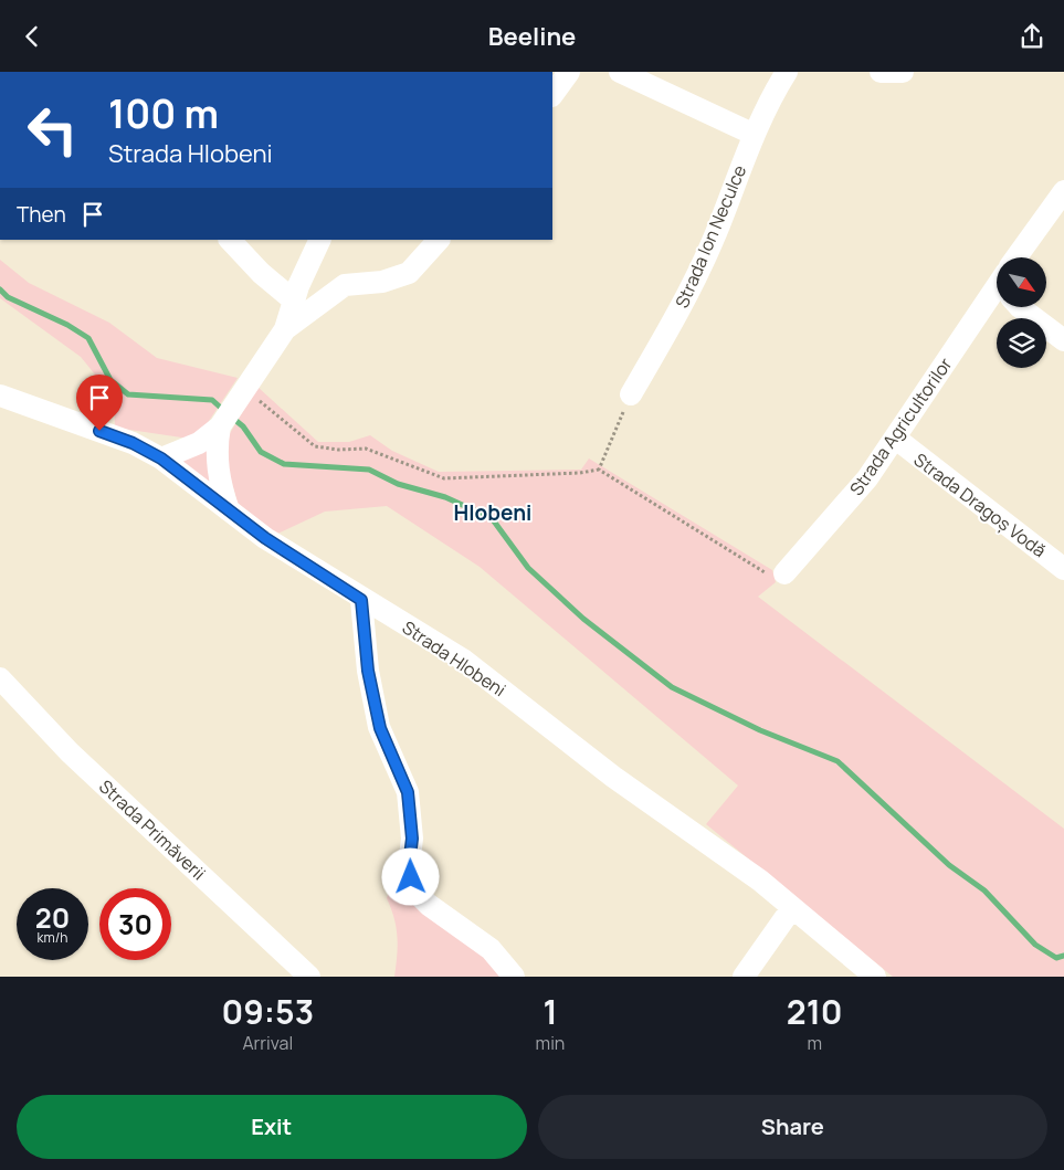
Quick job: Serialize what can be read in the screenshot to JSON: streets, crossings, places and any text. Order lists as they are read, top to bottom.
{
  "streets": {
    "street": [
      "Strada Ion Neculce",
      "Strada Agricultorilor",
      "Strada Dragoș Vodă",
      "Strada Hlobeni",
      "Strada Primăverii"
    ]
  },
  "crossings": [
    ["Strada Agricultorilor", "Strada Dragoș Vodă"]
  ],
  "districts": ["Hlobeni"],
  "north": "bottom right",
  "page": {
    "header": "Beeline",
    "turn": ["100 m", "Strada Hlobeni"],
    "then": "Then",
    "speed": "20 km/h",
    "limit": "30",
    "eta": [
      "09:53",
      "Arrival",
      "1",
      "min",
      "210",
      "m"
    ],
    "buttons": ["Exit", "Share"]
  }
}
